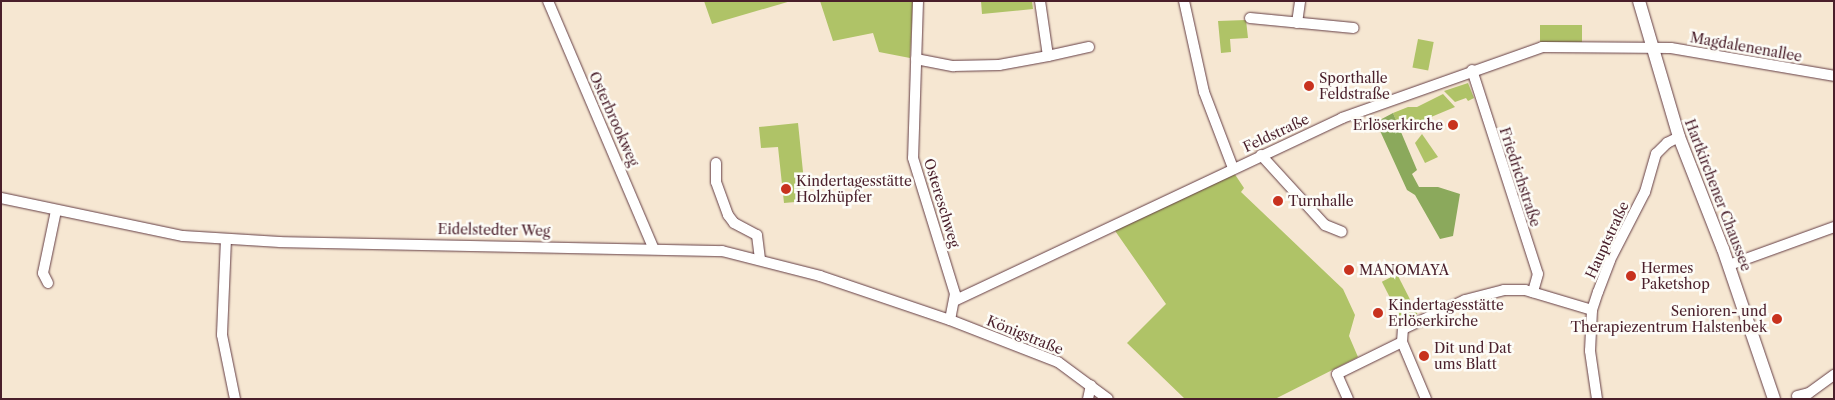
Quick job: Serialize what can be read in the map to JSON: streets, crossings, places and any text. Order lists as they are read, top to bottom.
{
  "streets": {
    "main road": ["Hartkirchener Chaussee"],
    "street": [
      "Magdalenenallee",
      "Osterbrookweg",
      "Feldstraße",
      "Friedrichstraße",
      "Ostereschweg",
      "Eidelstedter Weg",
      "Hauptstraße",
      "Königstraße"
    ]
  },
  "crossings": [
    ["Magdalenenallee", "Feldstraße"],
    ["Magdalenenallee", "Hartkirchener Chaussee"],
    ["Osterbrookweg", "Eidelstedter Weg"],
    ["Feldstraße", "Friedrichstraße"],
    ["Feldstraße", "Hartkirchener Chaussee"],
    ["Feldstraße", "Ostereschweg"],
    ["Hartkirchener Chaussee", "Hauptstraße"],
    ["Eidelstedter Weg", "Königstraße"]
  ],
  "places": [
    "Sporthalle Feldstraße",
    "Erlöserkirche",
    "Kindertagesstätte Holzhüpfer",
    "Turnhalle",
    "MANOMAYA",
    "Hermes Paketshop",
    "Kindertagesstätte Erlöserkirche",
    "Senioren- und Therapiezentrum Halstenbek",
    "Dit und Dat ums Blatt"
  ]
}
